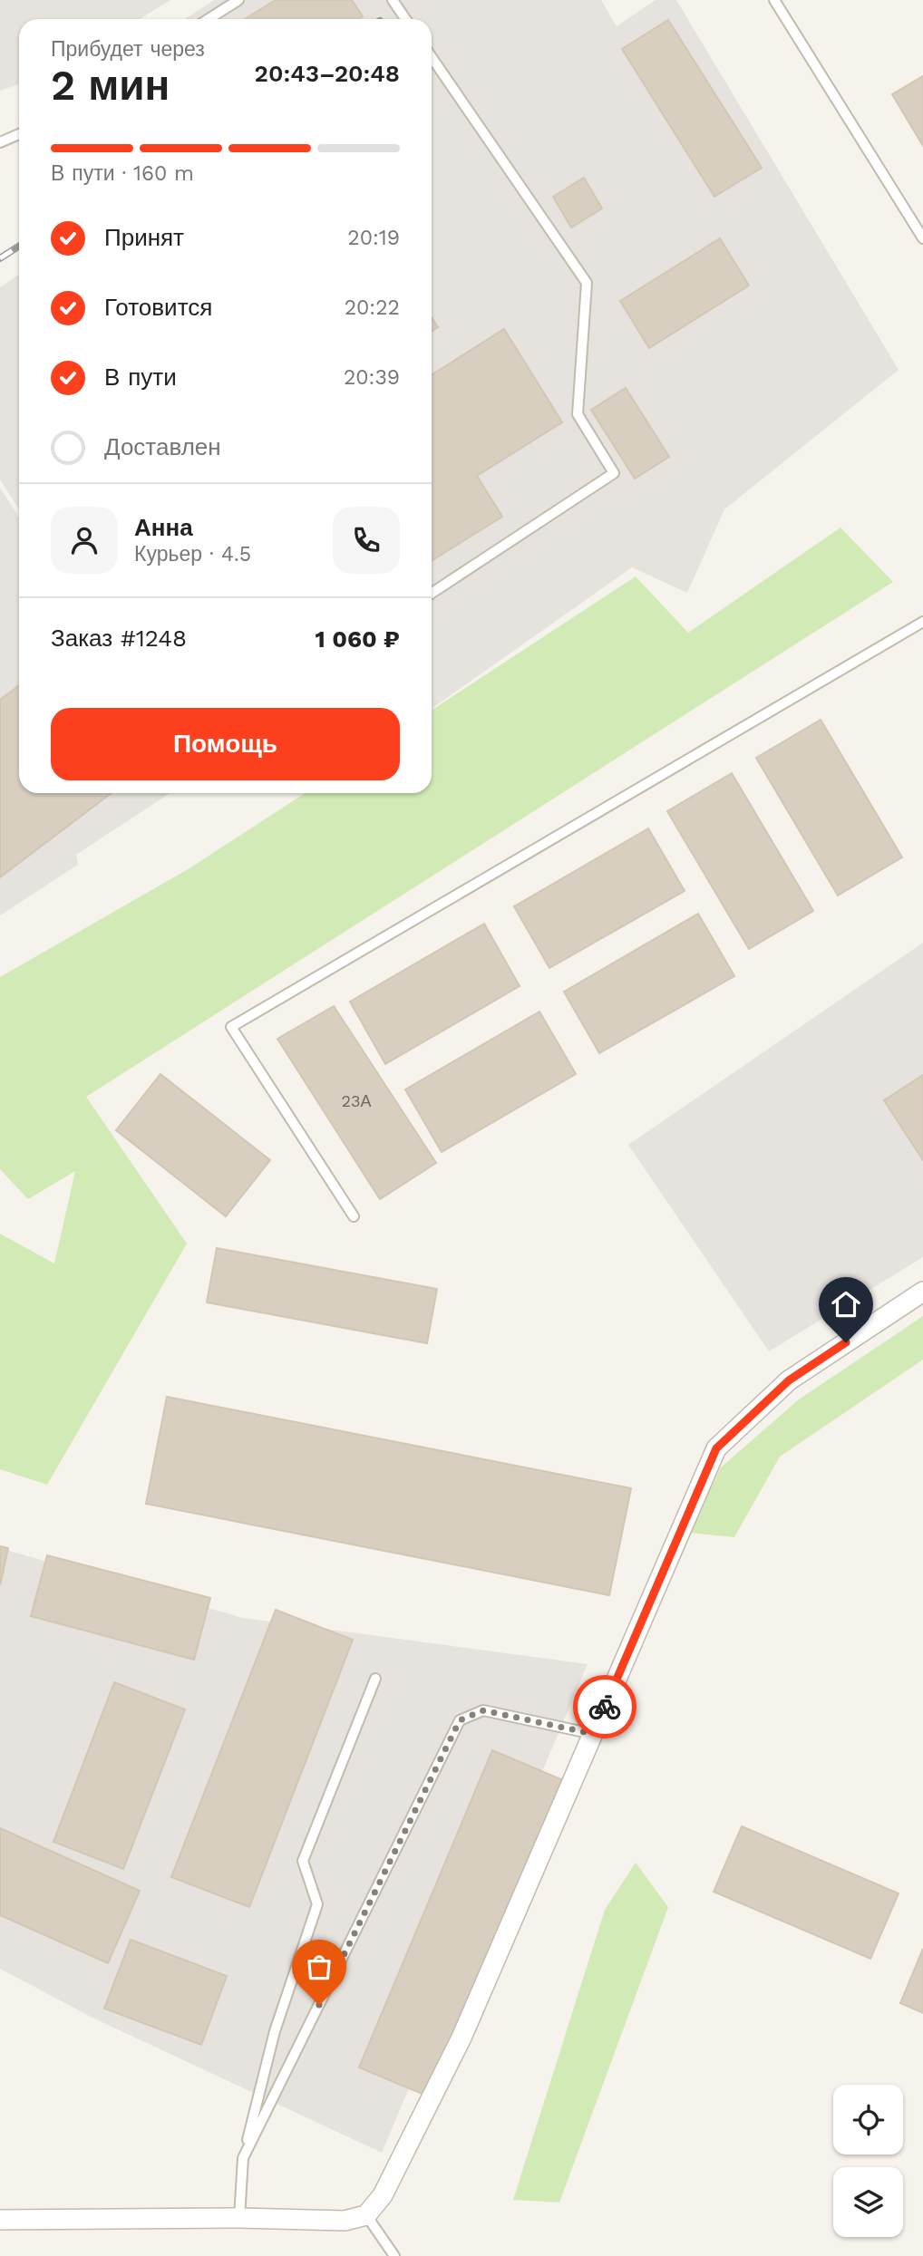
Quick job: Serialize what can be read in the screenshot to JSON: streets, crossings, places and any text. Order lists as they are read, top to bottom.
{
  "house_numbers": ["23А"],
  "page": {
    "heading": ["2 мин", "Прибудет через", "20:43–20:48"],
    "panel": [
      "Анна",
      "Курьер · 4.5",
      "Заказ #1248",
      "1 060 ₽"
    ],
    "bar": "В пути · 160 m",
    "list": [
      ["Принят", "20:19"],
      ["Готовится", "20:22"],
      ["В пути", "20:39"],
      "Доставлен"
    ],
    "buttons": "Помощь"
  }
}
